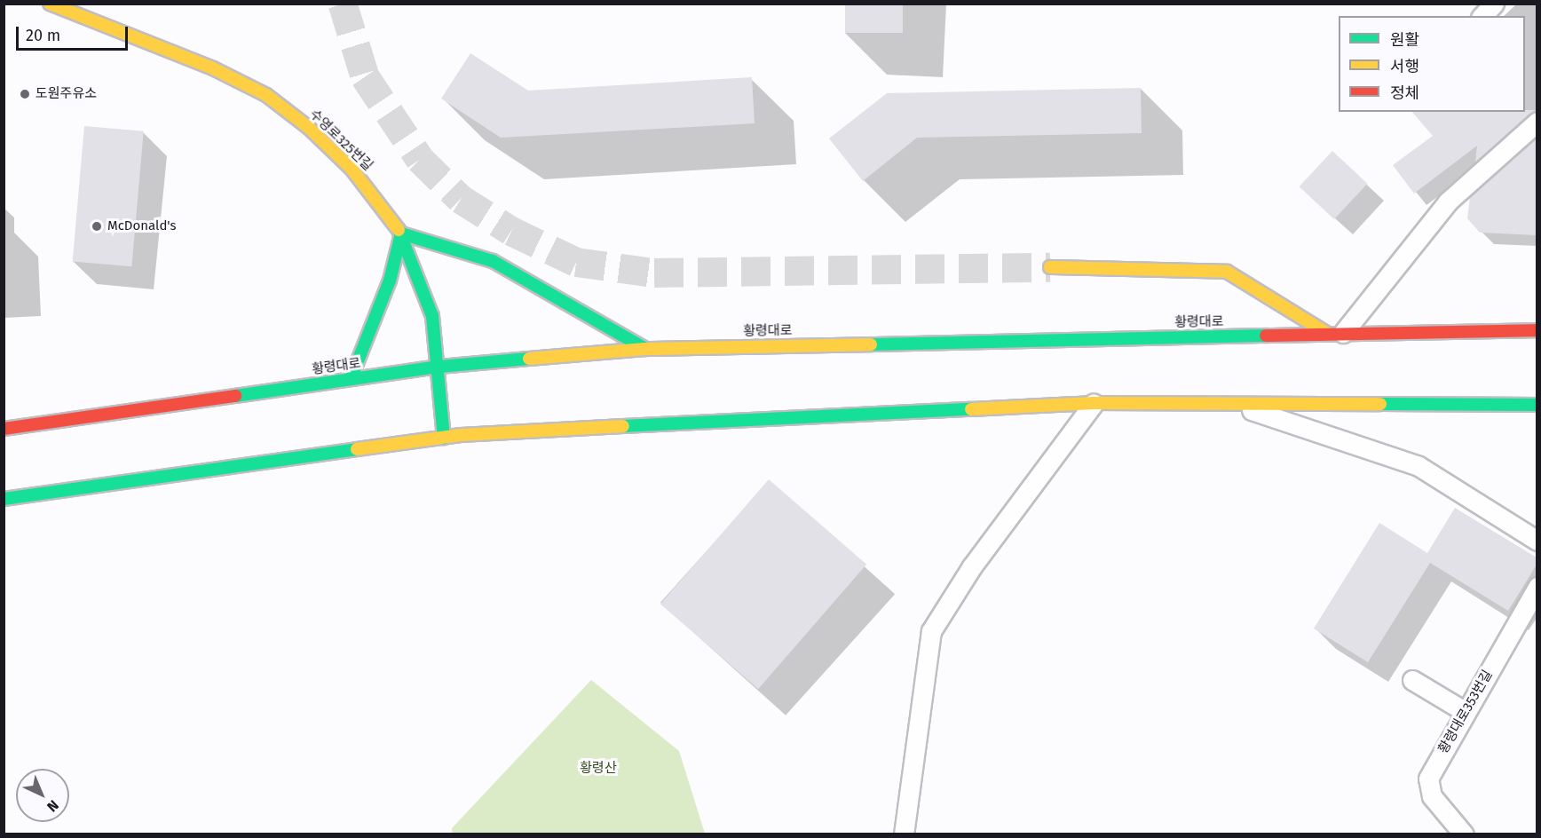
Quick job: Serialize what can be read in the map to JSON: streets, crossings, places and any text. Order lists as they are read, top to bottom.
{
  "streets": {
    "main road": ["수영로325번길", "황령대로"],
    "lane": ["황령대로353번길"]
  },
  "crossings": [
    ["수영로325번길", "황령대로"]
  ],
  "parks": ["황령산"],
  "places": ["도원주유소", "McDonald's"],
  "legend": ["원활", "서행", "정체"],
  "scale_bar": "20 m",
  "north": "bottom right"
}
